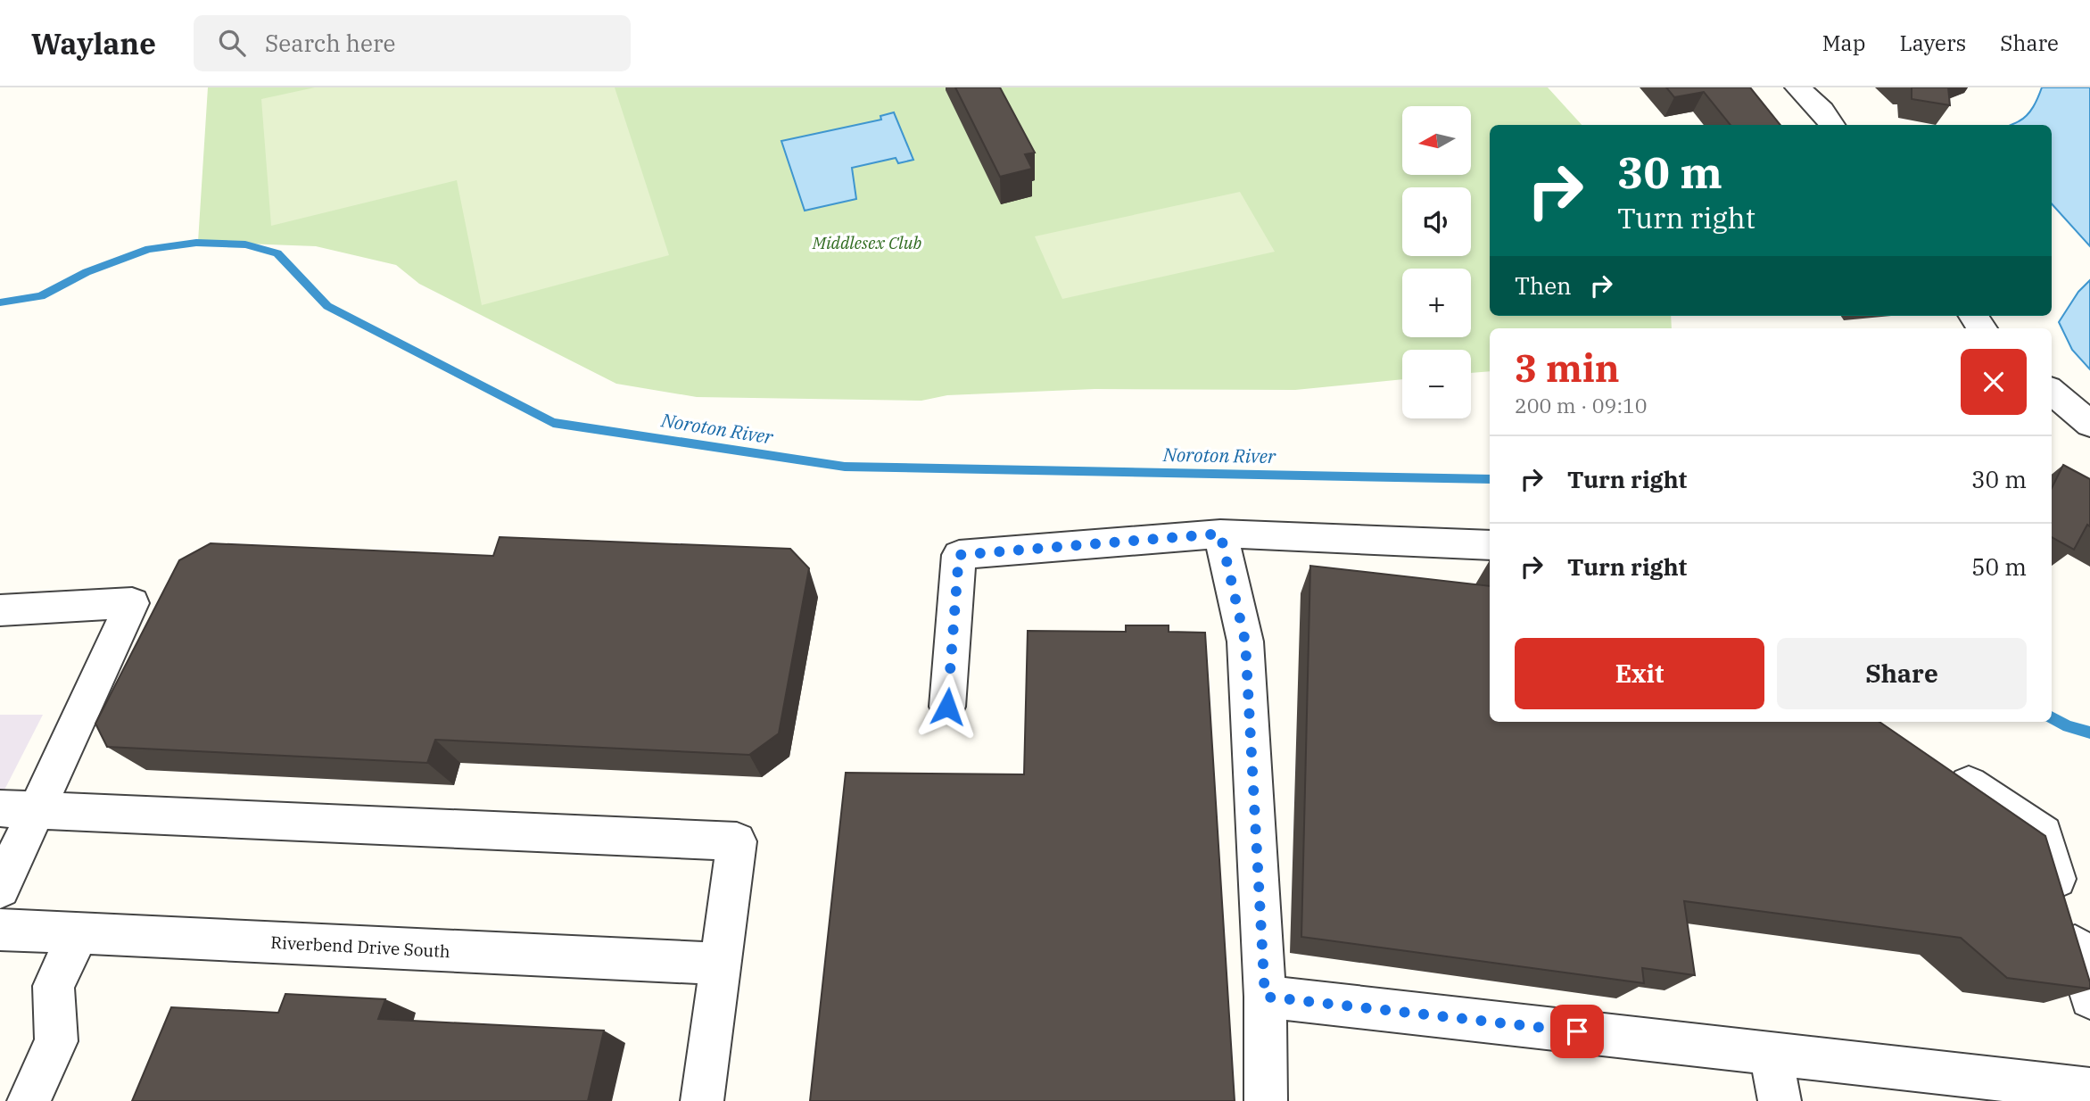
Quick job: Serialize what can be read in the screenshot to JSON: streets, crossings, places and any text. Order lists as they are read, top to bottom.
{
  "streets": {
    "street": ["Riverbend Drive South"]
  },
  "water": ["Noroton River"],
  "parks": ["Middlesex Club"],
  "north": "left",
  "page": {
    "header": "Waylane",
    "search": "Search here",
    "nav": ["Map", "Layers", "Share"],
    "map_buttons": ["+", "−"],
    "turn": ["30 m", "Turn right"],
    "then": "Then",
    "heading": ["3 min", "200 m · 09:10"],
    "list": [
      {
        "name": "Turn right",
        "value": "30 m"
      },
      {
        "name": "Turn right",
        "value": "50 m"
      }
    ],
    "buttons": ["Exit", "Share"]
  }
}
